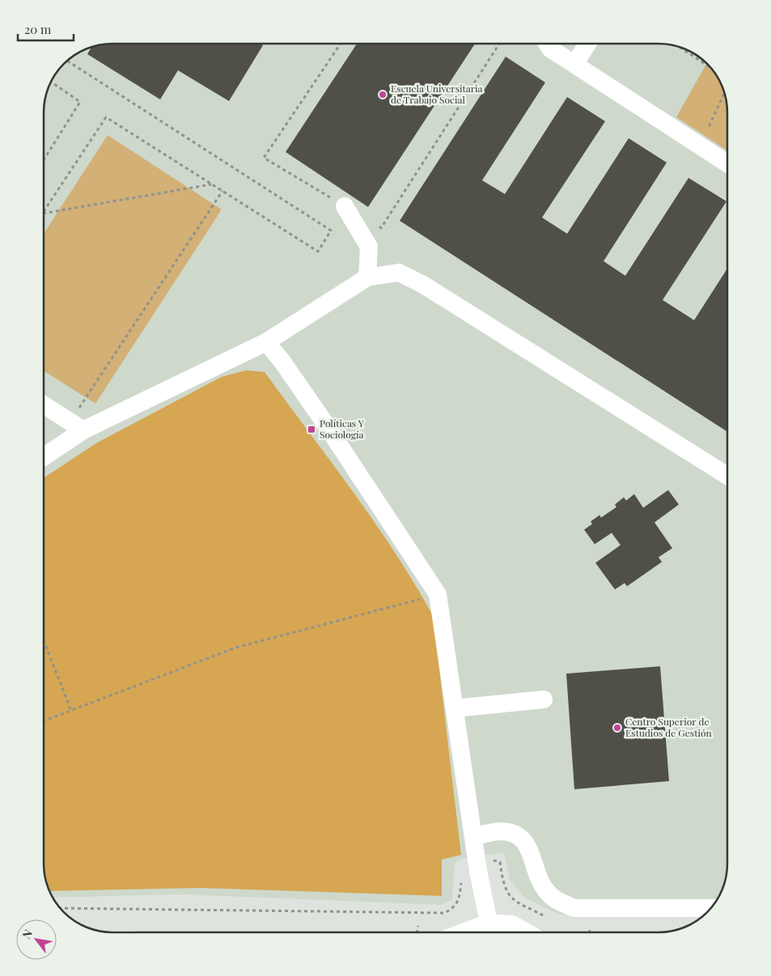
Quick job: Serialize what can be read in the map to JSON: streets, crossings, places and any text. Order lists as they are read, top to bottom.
{
  "places": {
    "other": ["Escuela Universitaria de Trabajo Social", "Centro Superior de Estudios de Gestión"],
    "transit": ["Políticas Y Sociología"]
  },
  "scale_bar": "20 m",
  "north": "top left"
}
